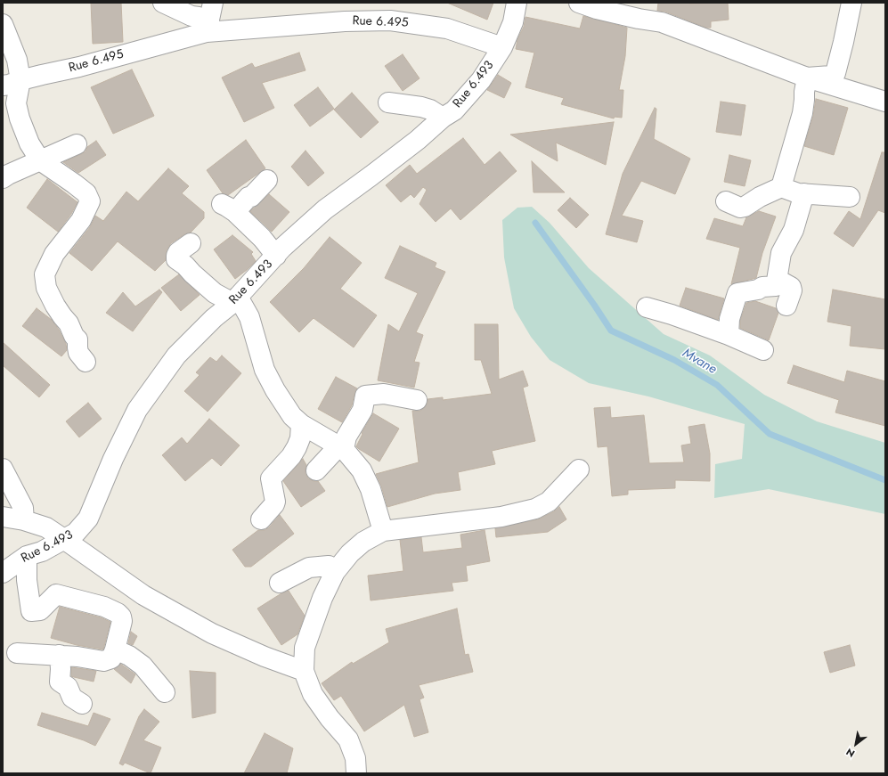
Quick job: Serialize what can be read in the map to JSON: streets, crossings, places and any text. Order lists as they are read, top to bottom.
{
  "streets": {
    "street": ["Rue 6.495", "Rue 6.493"]
  },
  "crossings": [
    ["Rue 6.495", "Rue 6.493"]
  ],
  "water": ["Mvane"],
  "north": "bottom left"
}
